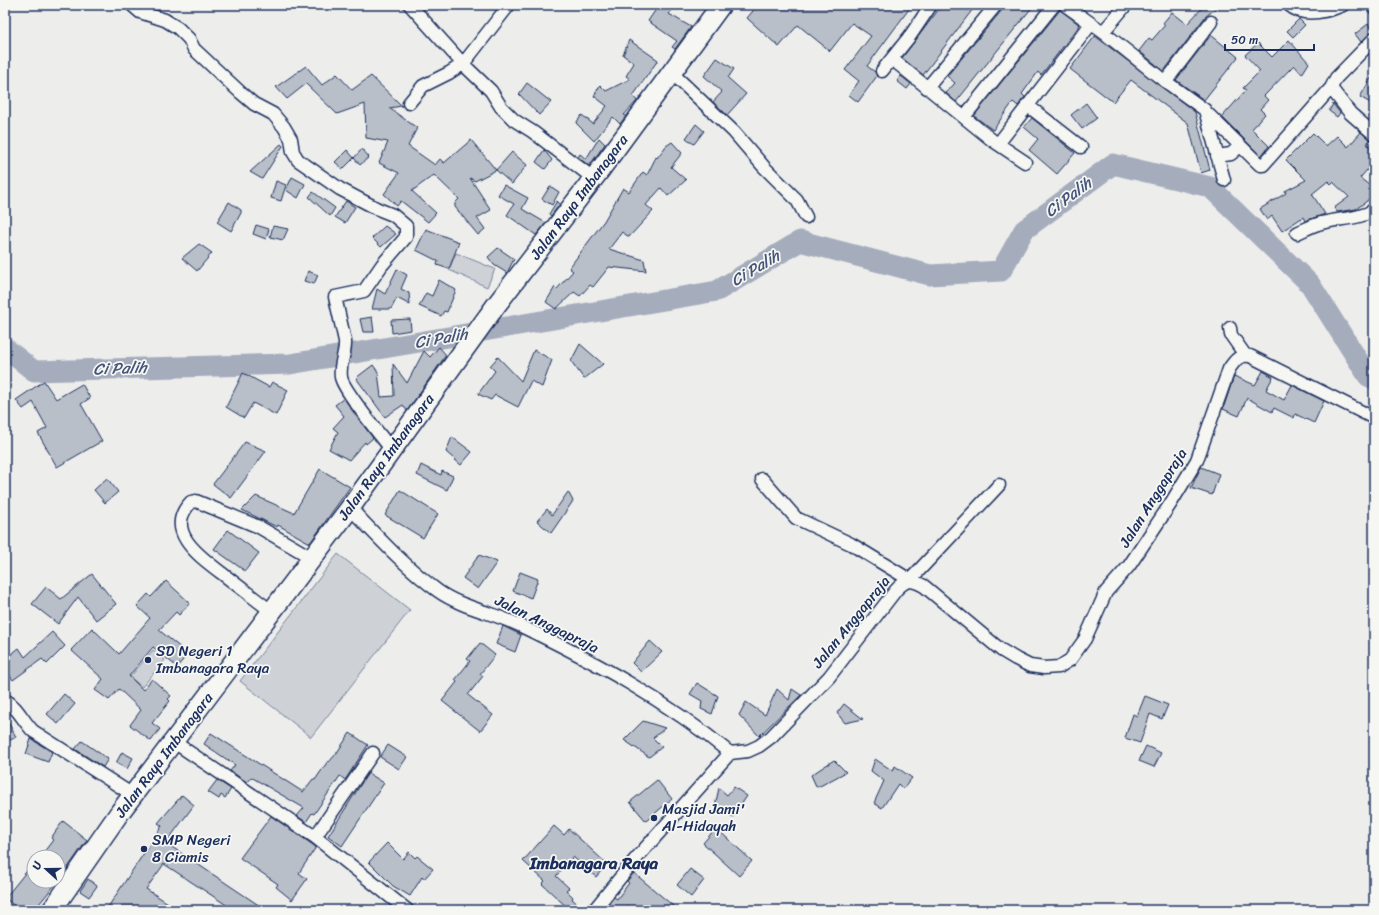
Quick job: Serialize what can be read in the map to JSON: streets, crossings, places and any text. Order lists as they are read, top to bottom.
{
  "streets": {
    "highway": ["Jalan Raya Imbanagara"],
    "street": ["Jalan Anggapraja"]
  },
  "crossings": [
    ["Jalan Raya Imbanagara", "Jalan Anggapraja"]
  ],
  "districts": ["Imbanagara Raya"],
  "water": ["Ci Palih"],
  "places": ["SD Negeri 1 Imbanagara Raya", "Masjid Jami' Al-Hidayah", "SMP Negeri 8 Ciamis"],
  "scale_bar": "50 m",
  "north": "left"
}
